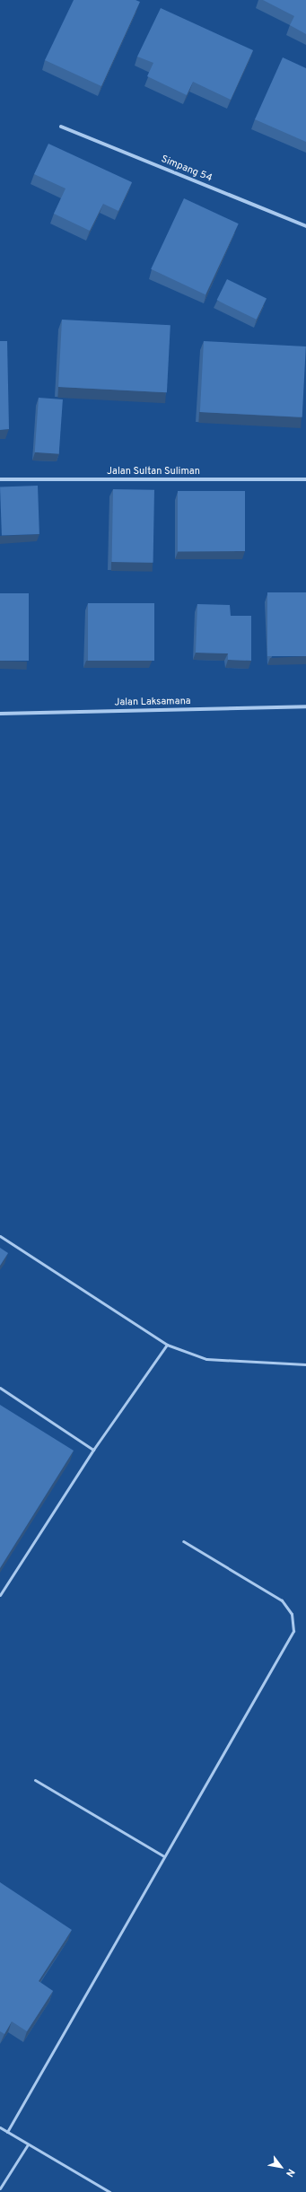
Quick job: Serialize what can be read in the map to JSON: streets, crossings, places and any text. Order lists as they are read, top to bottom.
{
  "streets": {
    "street": ["Simpang 54", "Jalan Sultan Suliman", "Jalan Laksamana"]
  },
  "north": "bottom right"
}
